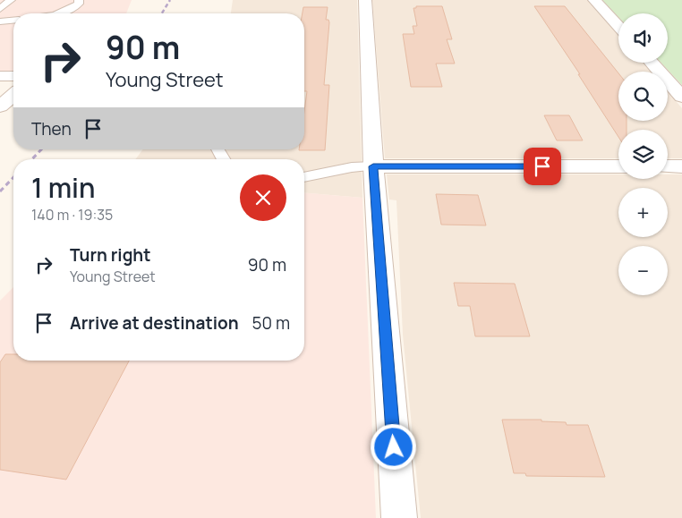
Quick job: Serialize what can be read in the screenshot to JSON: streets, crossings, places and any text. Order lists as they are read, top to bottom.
{
  "page": {
    "map_buttons": ["+", "−"],
    "turn": ["90 m", "Young Street"],
    "then": "Then",
    "heading": ["1 min", "140 m · 19:35"],
    "list": [
      {
        "name": "Turn right",
        "note": "Young Street",
        "value": "90 m"
      },
      {
        "name": "Arrive at destination",
        "value": "50 m"
      }
    ]
  }
}
